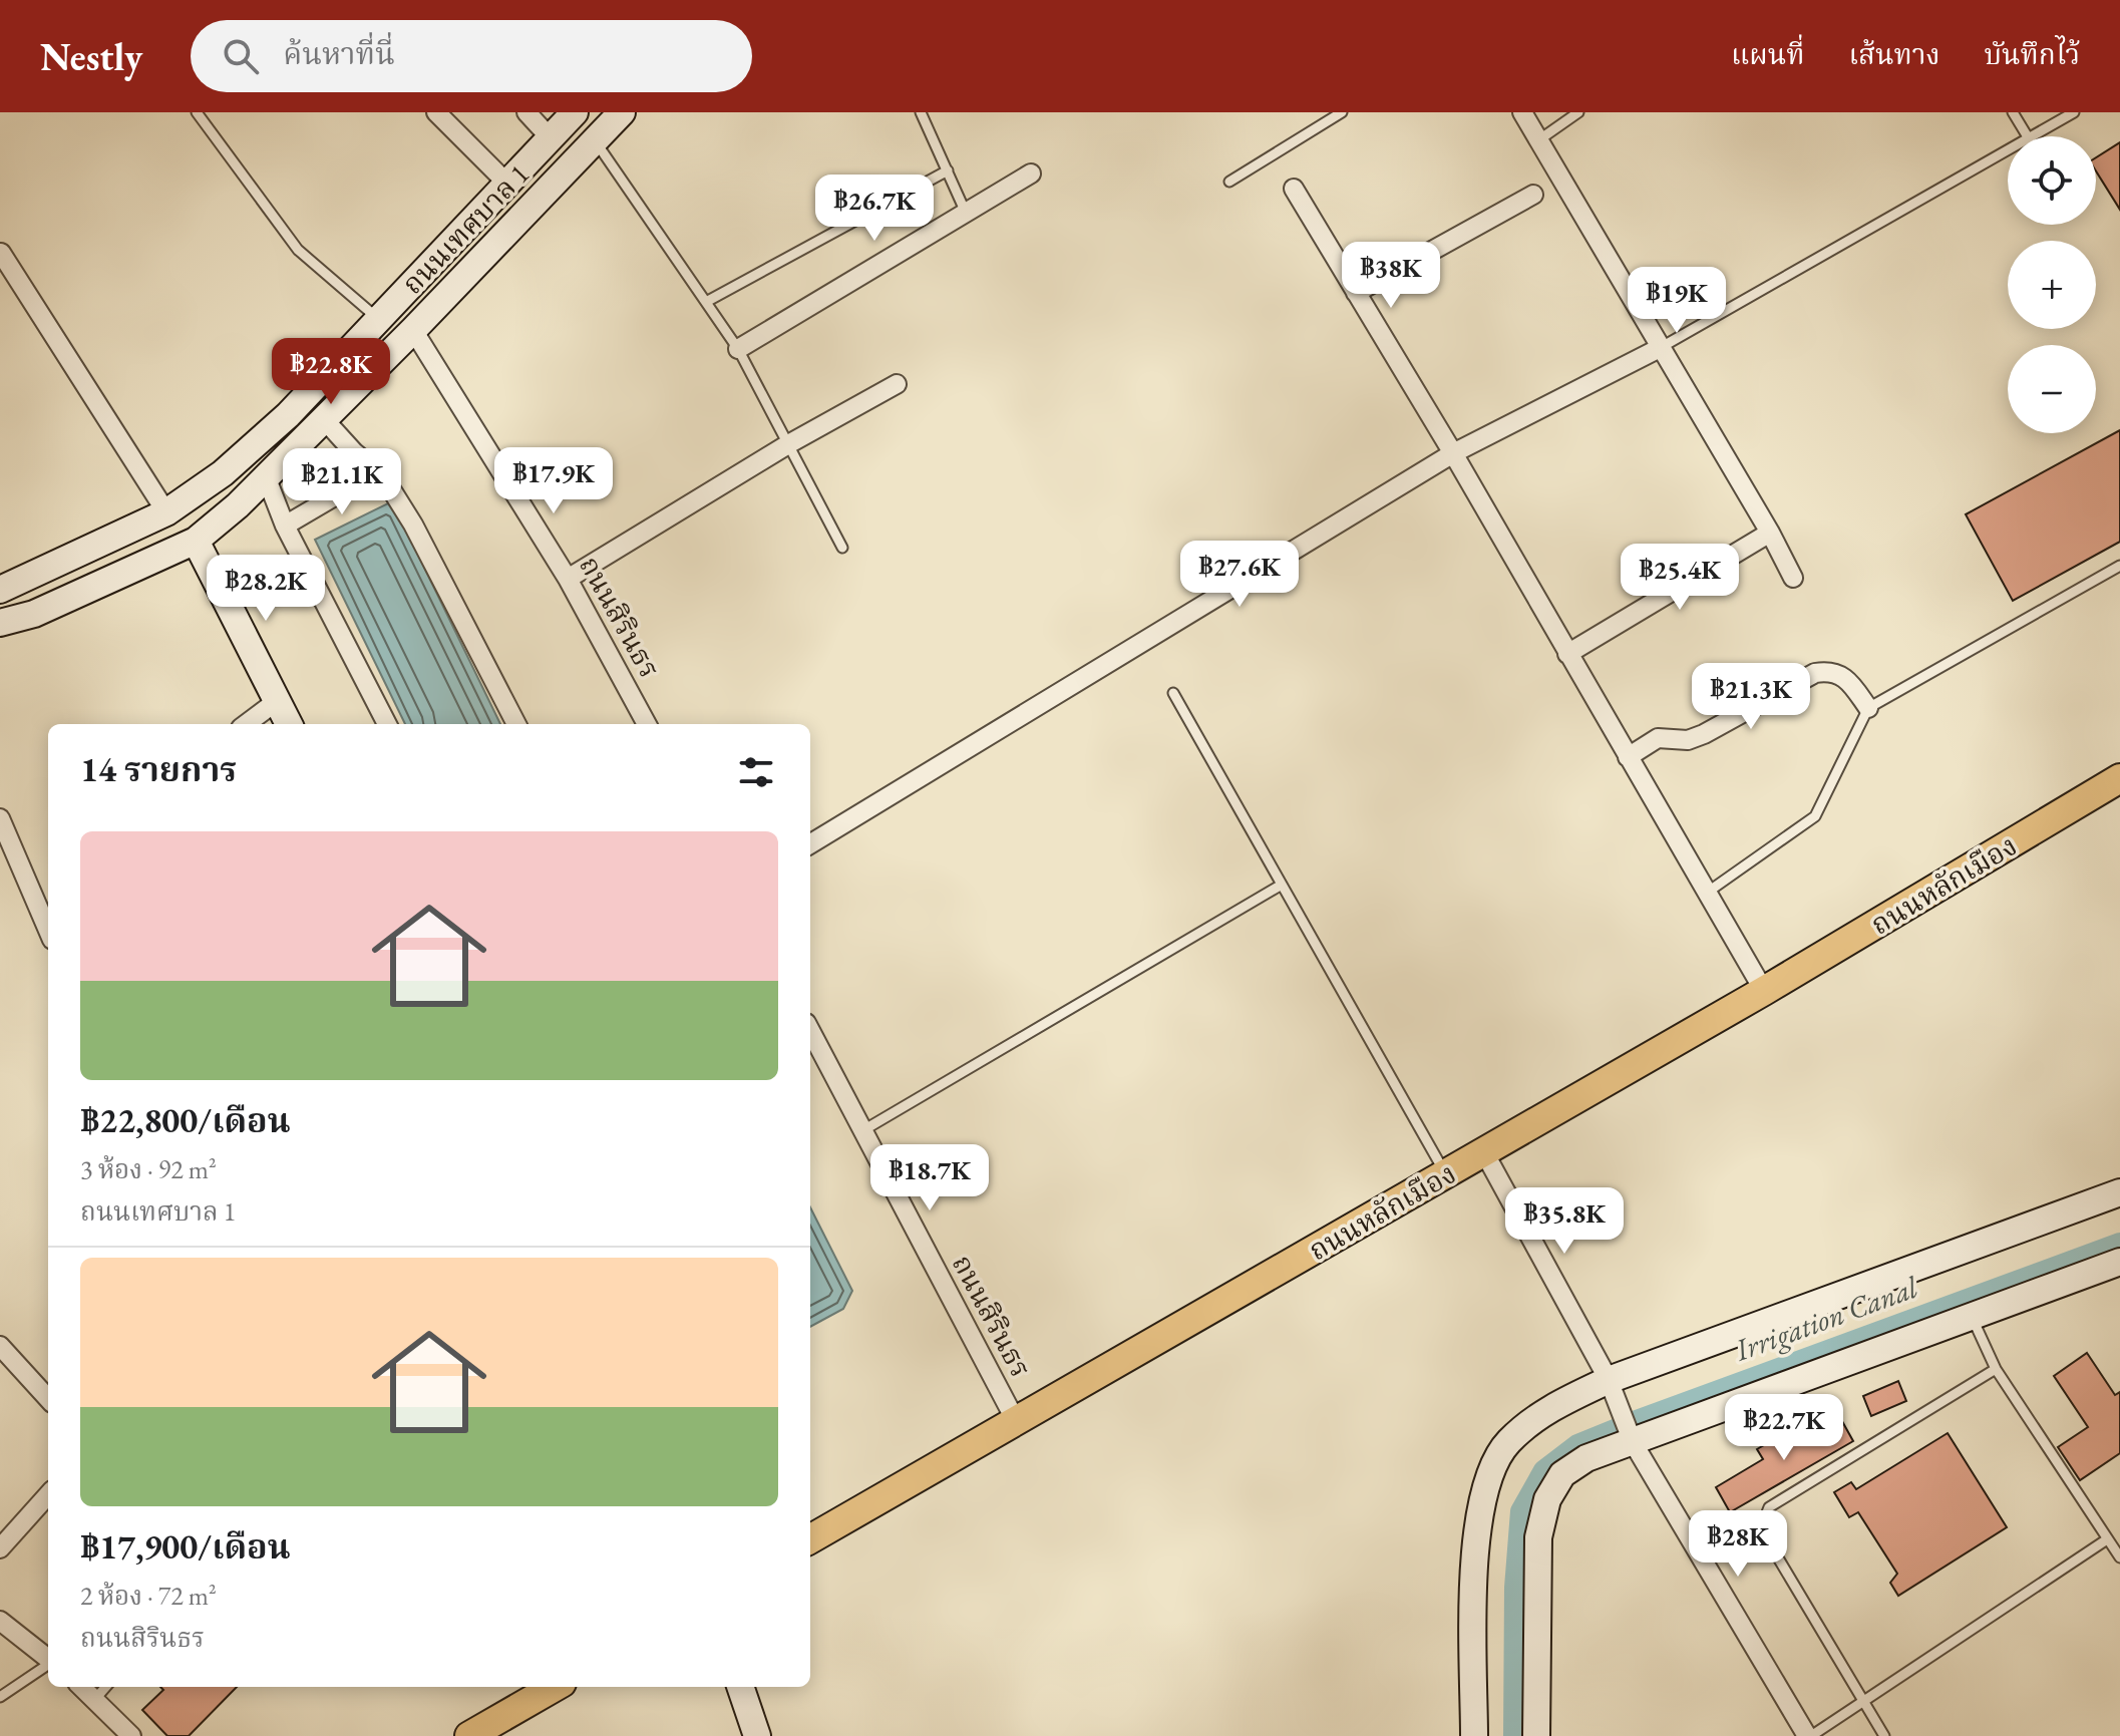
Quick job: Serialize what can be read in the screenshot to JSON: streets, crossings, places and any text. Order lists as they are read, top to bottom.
{
  "streets": {
    "main road": ["ถนนหลักเมือง"],
    "street": ["ถนนเทศบาล 1", "ถนนสิรินธร"]
  },
  "crossings": [
    ["ถนนเทศบาล 1", "ถนนสิรินธร"],
    ["ถนนสิรินธร", "ถนนหลักเมือง"]
  ],
  "water": ["Irrigation Canal"],
  "page": {
    "header": "Nestly",
    "search": "ค้นหาที่นี่",
    "nav": ["แผนที่", "เส้นทาง", "บันทึกไว้"],
    "map_buttons": ["+", "−"],
    "price": [
      "฿26.7K",
      "฿38K",
      "฿19K",
      "฿22.8K",
      "฿17.9K",
      "฿21.1K",
      "฿27.6K",
      "฿25.4K",
      "฿28.2K",
      "฿21.3K",
      "฿18.7K",
      "฿35.8K",
      "฿22.7K",
      "฿28K"
    ],
    "heading": "14 รายการ",
    "list": [
      {
        "name": "฿22,800/เดือน",
        "note": "3 ห้อง · 92 m² · ถนนเทศบาล 1"
      },
      {
        "name": "฿17,900/เดือน",
        "note": "2 ห้อง · 72 m² · ถนนสิรินธร"
      }
    ]
  }
}
